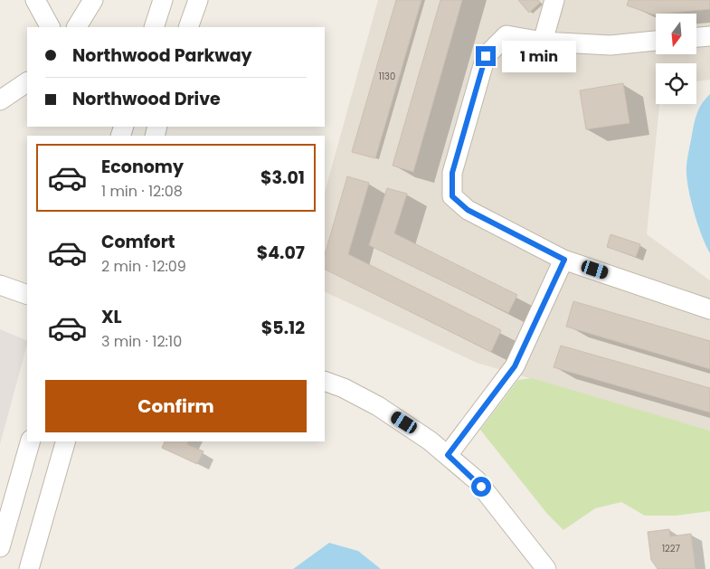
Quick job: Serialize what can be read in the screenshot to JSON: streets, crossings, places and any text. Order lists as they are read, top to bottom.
{
  "house_numbers": ["1130", "1227"],
  "north": "bottom",
  "page": {
    "banner": ["Northwood Parkway", "Northwood Drive"],
    "bubble": "1 min",
    "list": [
      {
        "name": "Economy",
        "note": "1 min · 12:08",
        "value": "$3.01"
      },
      {
        "name": "Comfort",
        "note": "2 min · 12:09",
        "value": "$4.07"
      },
      {
        "name": "XL",
        "note": "3 min · 12:10",
        "value": "$5.12"
      }
    ],
    "buttons": "Confirm"
  }
}
